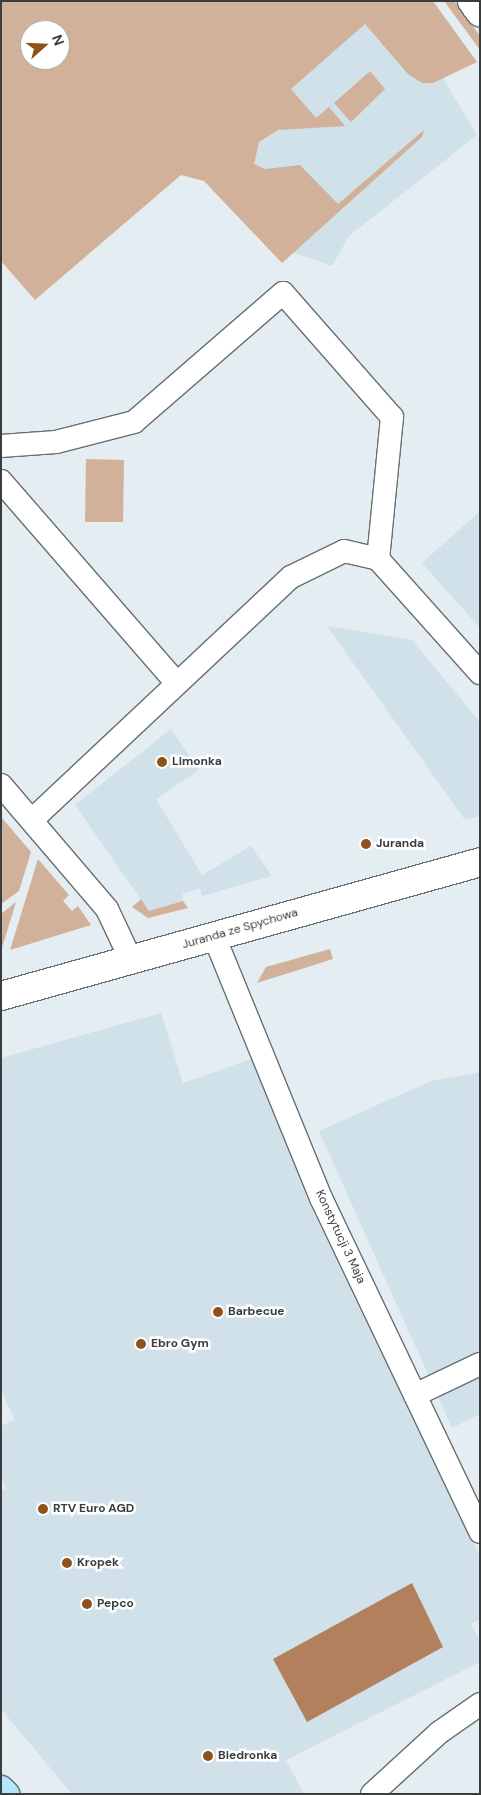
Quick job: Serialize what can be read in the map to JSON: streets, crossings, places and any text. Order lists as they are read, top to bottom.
{
  "streets": {
    "street": ["Juranda ze Spychowa", "Konstytucji 3 Maja"]
  },
  "crossings": [
    ["Juranda ze Spychowa", "Konstytucji 3 Maja"]
  ],
  "places": [
    "Limonka",
    "Juranda",
    "Barbecue",
    "Ebro Gym",
    "RTV Euro AGD",
    "Kropek",
    "Pepco",
    "Biedronka"
  ],
  "north": "right"
}
